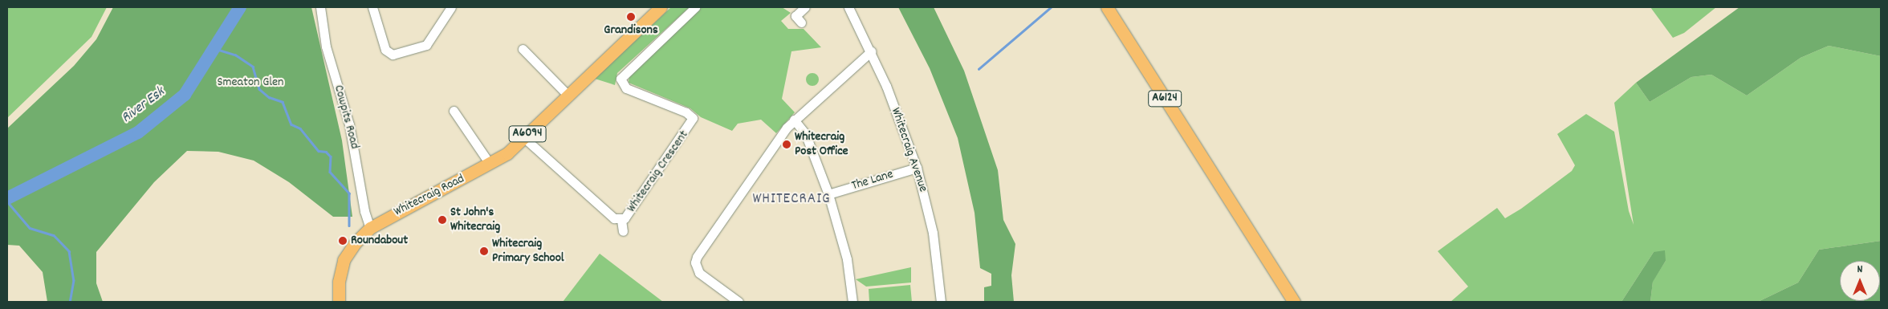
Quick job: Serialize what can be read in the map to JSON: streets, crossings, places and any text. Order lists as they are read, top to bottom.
{
  "streets": {
    "main road": ["A6124", "A6094", "Whitecraig Road"],
    "street": [
      "Cowpits Road",
      "Whitecraig Avenue",
      "Whitecraig Crescent",
      "The Lane"
    ]
  },
  "crossings": [
    ["Cowpits Road", "A6094"],
    ["Cowpits Road", "Whitecraig Road"],
    ["A6094", "Whitecraig Road"],
    ["Whitecraig Avenue", "The Lane"],
    ["Whitecraig Crescent", "Whitecraig Road"]
  ],
  "districts": ["WHITECRAIG"],
  "water": ["River Esk"],
  "parks": ["Smeaton Glen"],
  "places": [
    "Grandisons",
    "Whitecraig Post Office",
    "St John's Whitecraig",
    "Roundabout",
    "Whitecraig Primary School"
  ],
  "north": "top"
}
